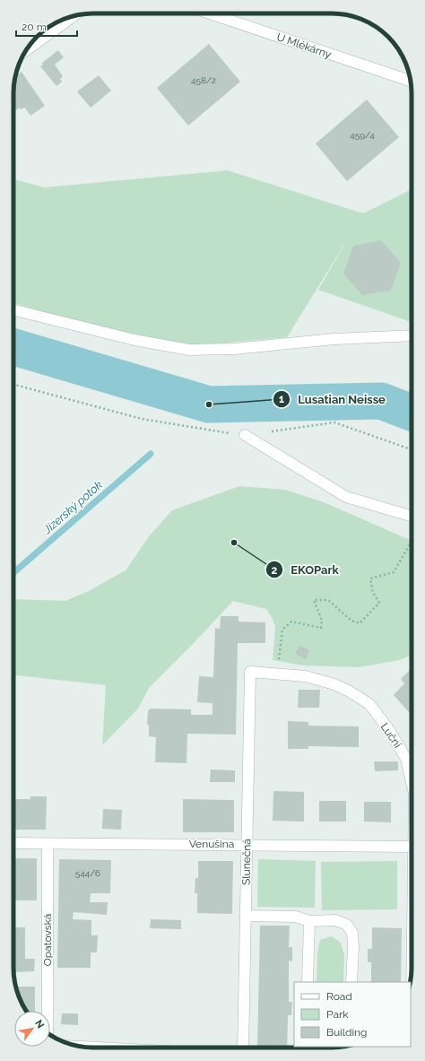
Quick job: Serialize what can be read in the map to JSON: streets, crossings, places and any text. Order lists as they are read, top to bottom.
{
  "streets": {
    "street": [
      "U Mlékárny",
      "Luční",
      "Venušina",
      "Slunečná",
      "Opatovská"
    ]
  },
  "crossings": [
    ["Luční", "Slunečná"],
    ["Venušina", "Slunečná"],
    ["Venušina", "Opatovská"]
  ],
  "water": ["Jizerský potok"],
  "places": ["Lusatian Neisse", "EKOPark"],
  "house_numbers": ["458/2", "459/4", "544/6"],
  "legend": ["Road", "Park", "Building"],
  "scale_bar": "20 m",
  "north": "top right"
}
